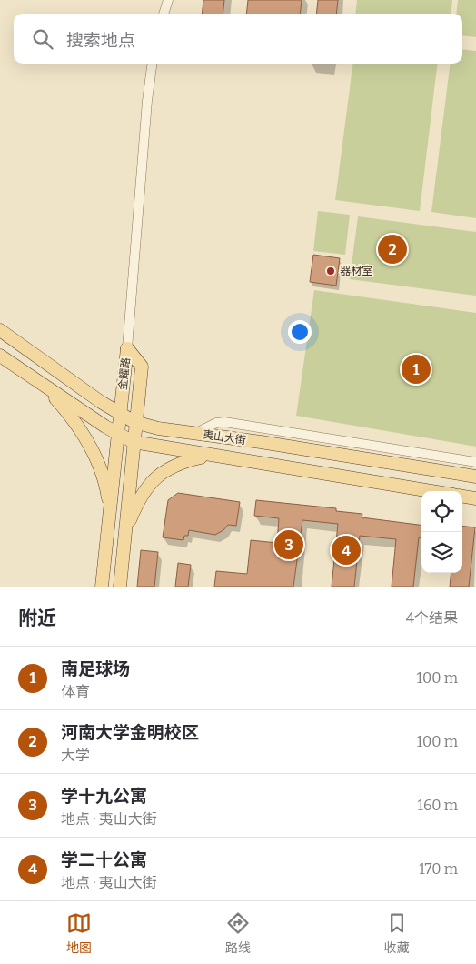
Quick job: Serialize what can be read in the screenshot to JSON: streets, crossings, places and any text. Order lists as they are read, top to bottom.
{
  "streets": {
    "main road": ["金耀路", "夷山大街"]
  },
  "crossings": [
    ["金耀路", "夷山大街"]
  ],
  "places": ["器材室"],
  "page": {
    "search": "搜索地点",
    "pins": [
      "2",
      "1",
      "3",
      "4"
    ],
    "heading": ["附近", "4个结果"],
    "list": [
      {
        "mark": "1",
        "name": "南足球场",
        "note": "体育",
        "value": "100 m"
      },
      {
        "mark": "2",
        "name": "河南大学金明校区",
        "note": "大学",
        "value": "100 m"
      },
      {
        "mark": "3",
        "name": "学十九公寓",
        "note": "地点 · 夷山大街",
        "value": "160 m"
      },
      {
        "mark": "4",
        "name": "学二十公寓",
        "note": "地点 · 夷山大街",
        "value": "170 m"
      }
    ],
    "nav": ["地图", "路线", "收藏"]
  }
}
